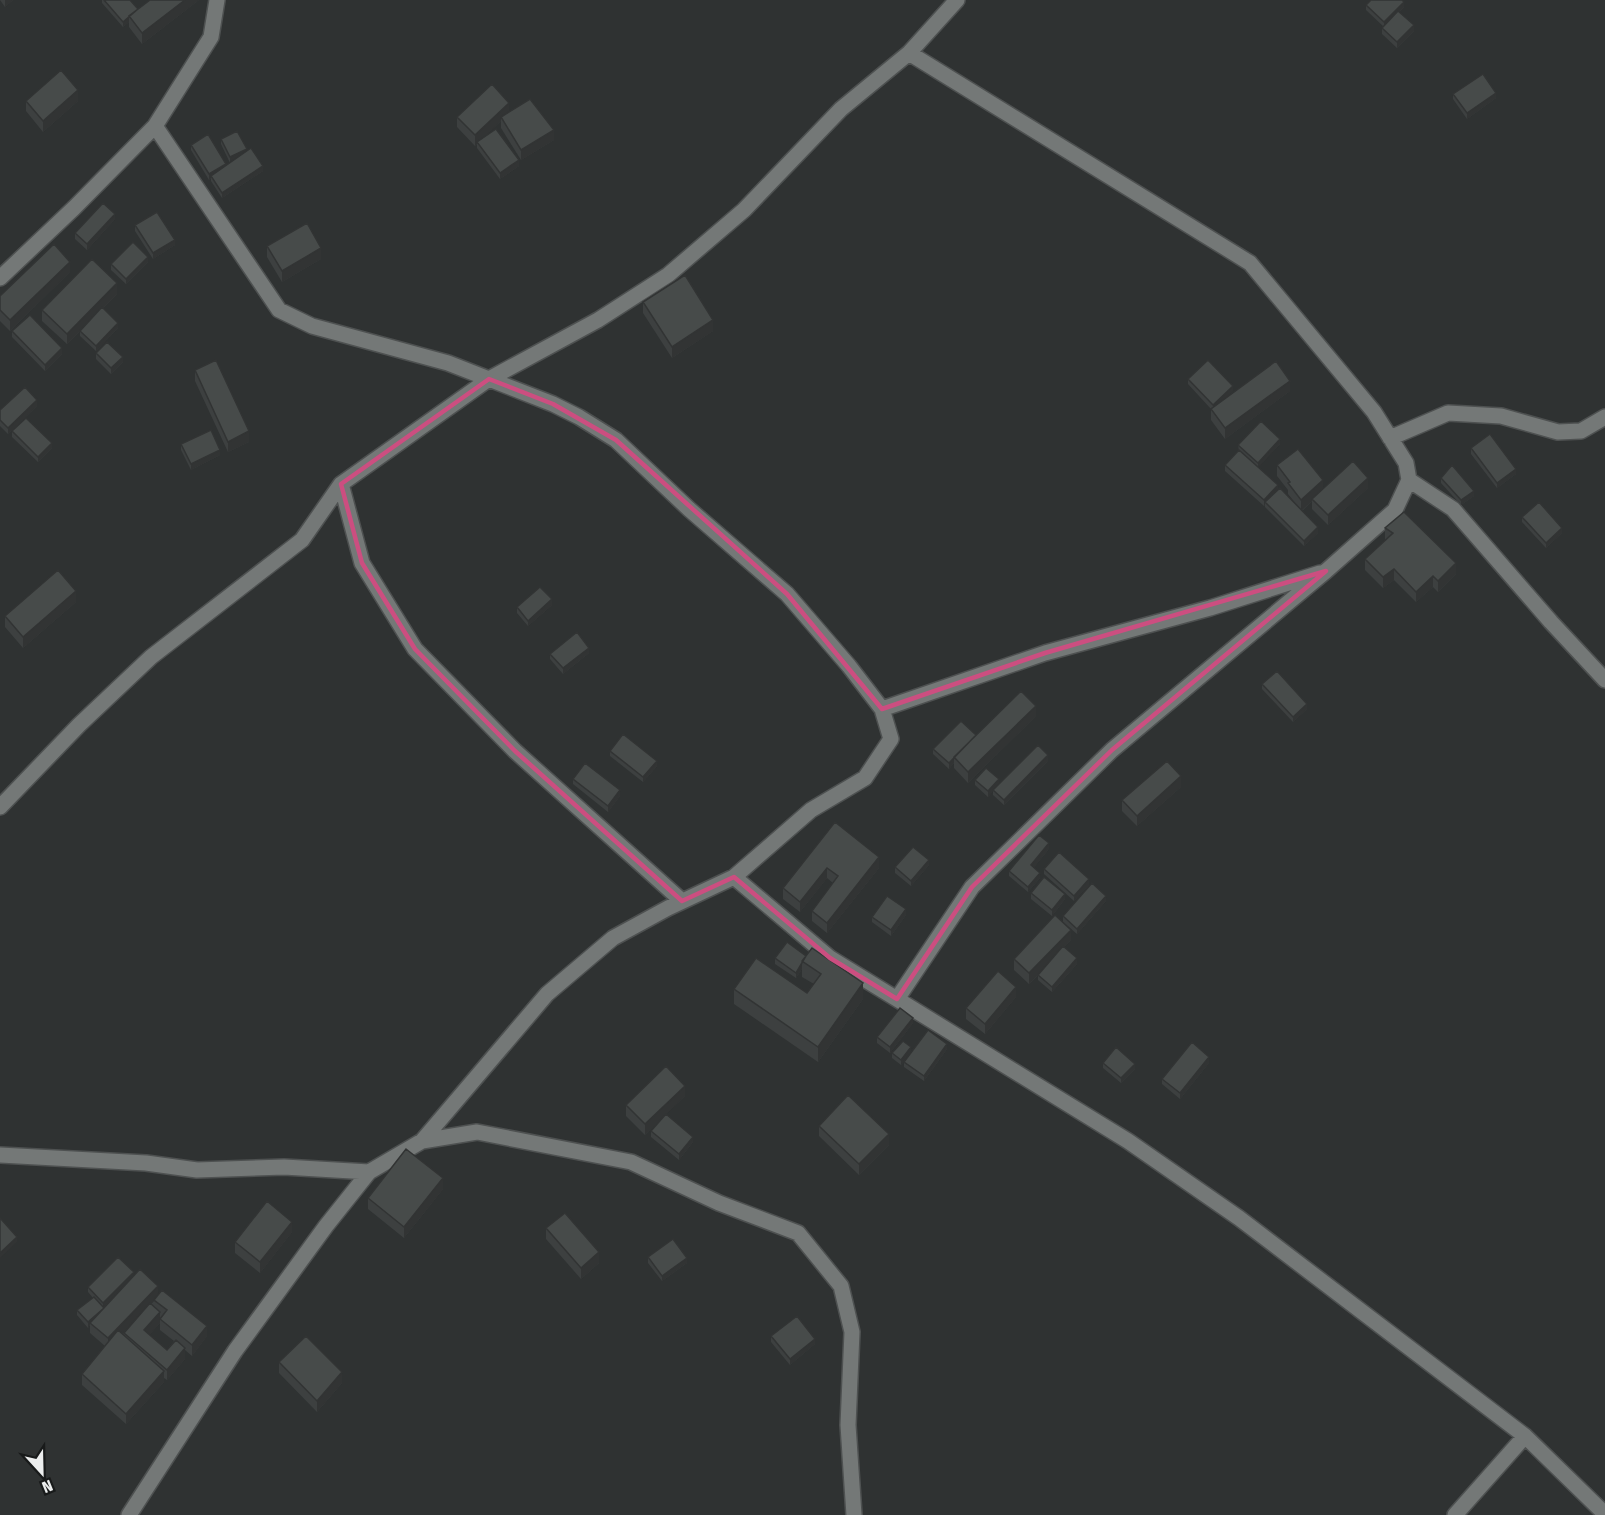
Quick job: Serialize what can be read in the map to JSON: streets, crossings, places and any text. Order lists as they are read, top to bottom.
{
  "north": "bottom"
}
